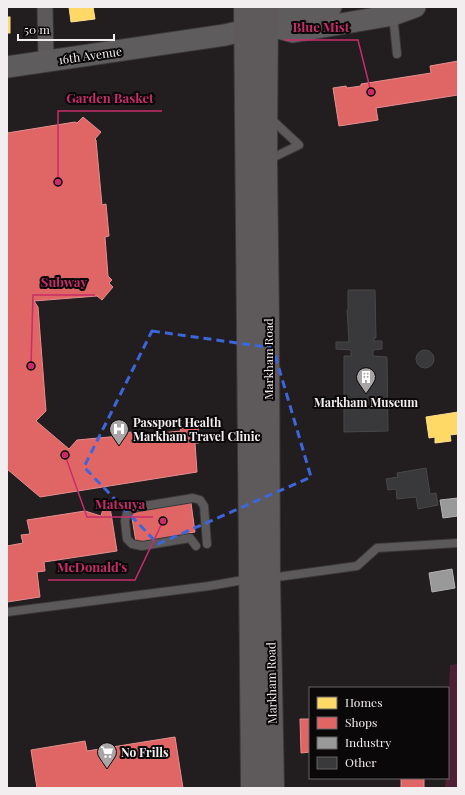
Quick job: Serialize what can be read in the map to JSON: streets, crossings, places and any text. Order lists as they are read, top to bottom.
{
  "streets": {
    "main road": ["16th Avenue", "Markham Road"]
  },
  "crossings": [
    ["16th Avenue", "Markham Road"]
  ],
  "places": {
    "other": [
      "Blue Mist",
      "Garden Basket",
      "Subway",
      "Matsuya",
      "McDonald's"
    ],
    "building": ["Markham Museum"],
    "hospital": ["Passport Health Markham Travel Clinic"],
    "supermarket": ["No Frills"]
  },
  "legend": [
    "Homes",
    "Shops",
    "Industry",
    "Other"
  ],
  "scale_bar": "50 m"
}
